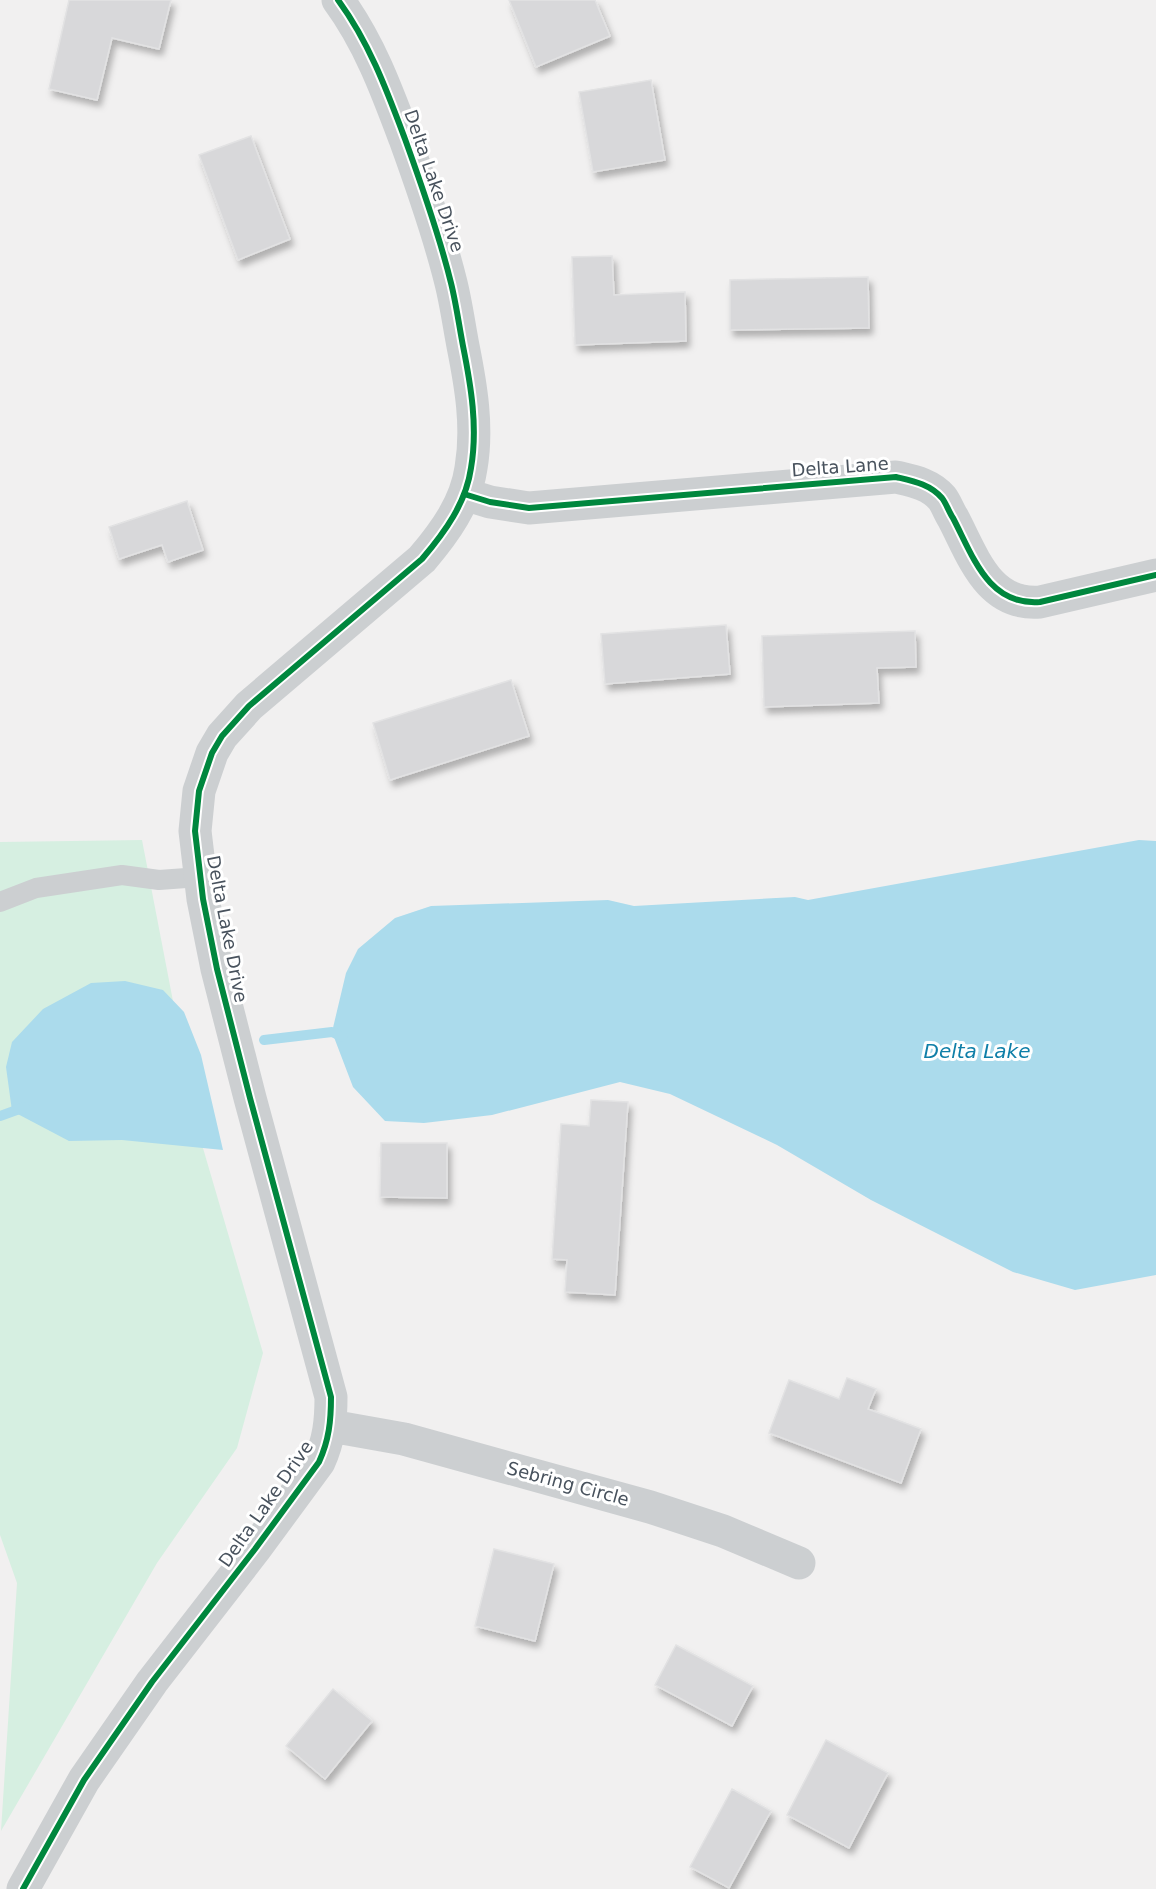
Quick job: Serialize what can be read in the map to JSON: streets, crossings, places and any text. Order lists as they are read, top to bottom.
{
  "streets": {
    "street": ["Delta Lake Drive", "Delta Lane", "Sebring Circle"]
  },
  "crossings": [
    ["Delta Lake Drive", "Delta Lane"],
    ["Delta Lake Drive", "Sebring Circle"]
  ],
  "water": ["Delta Lake"]
}
